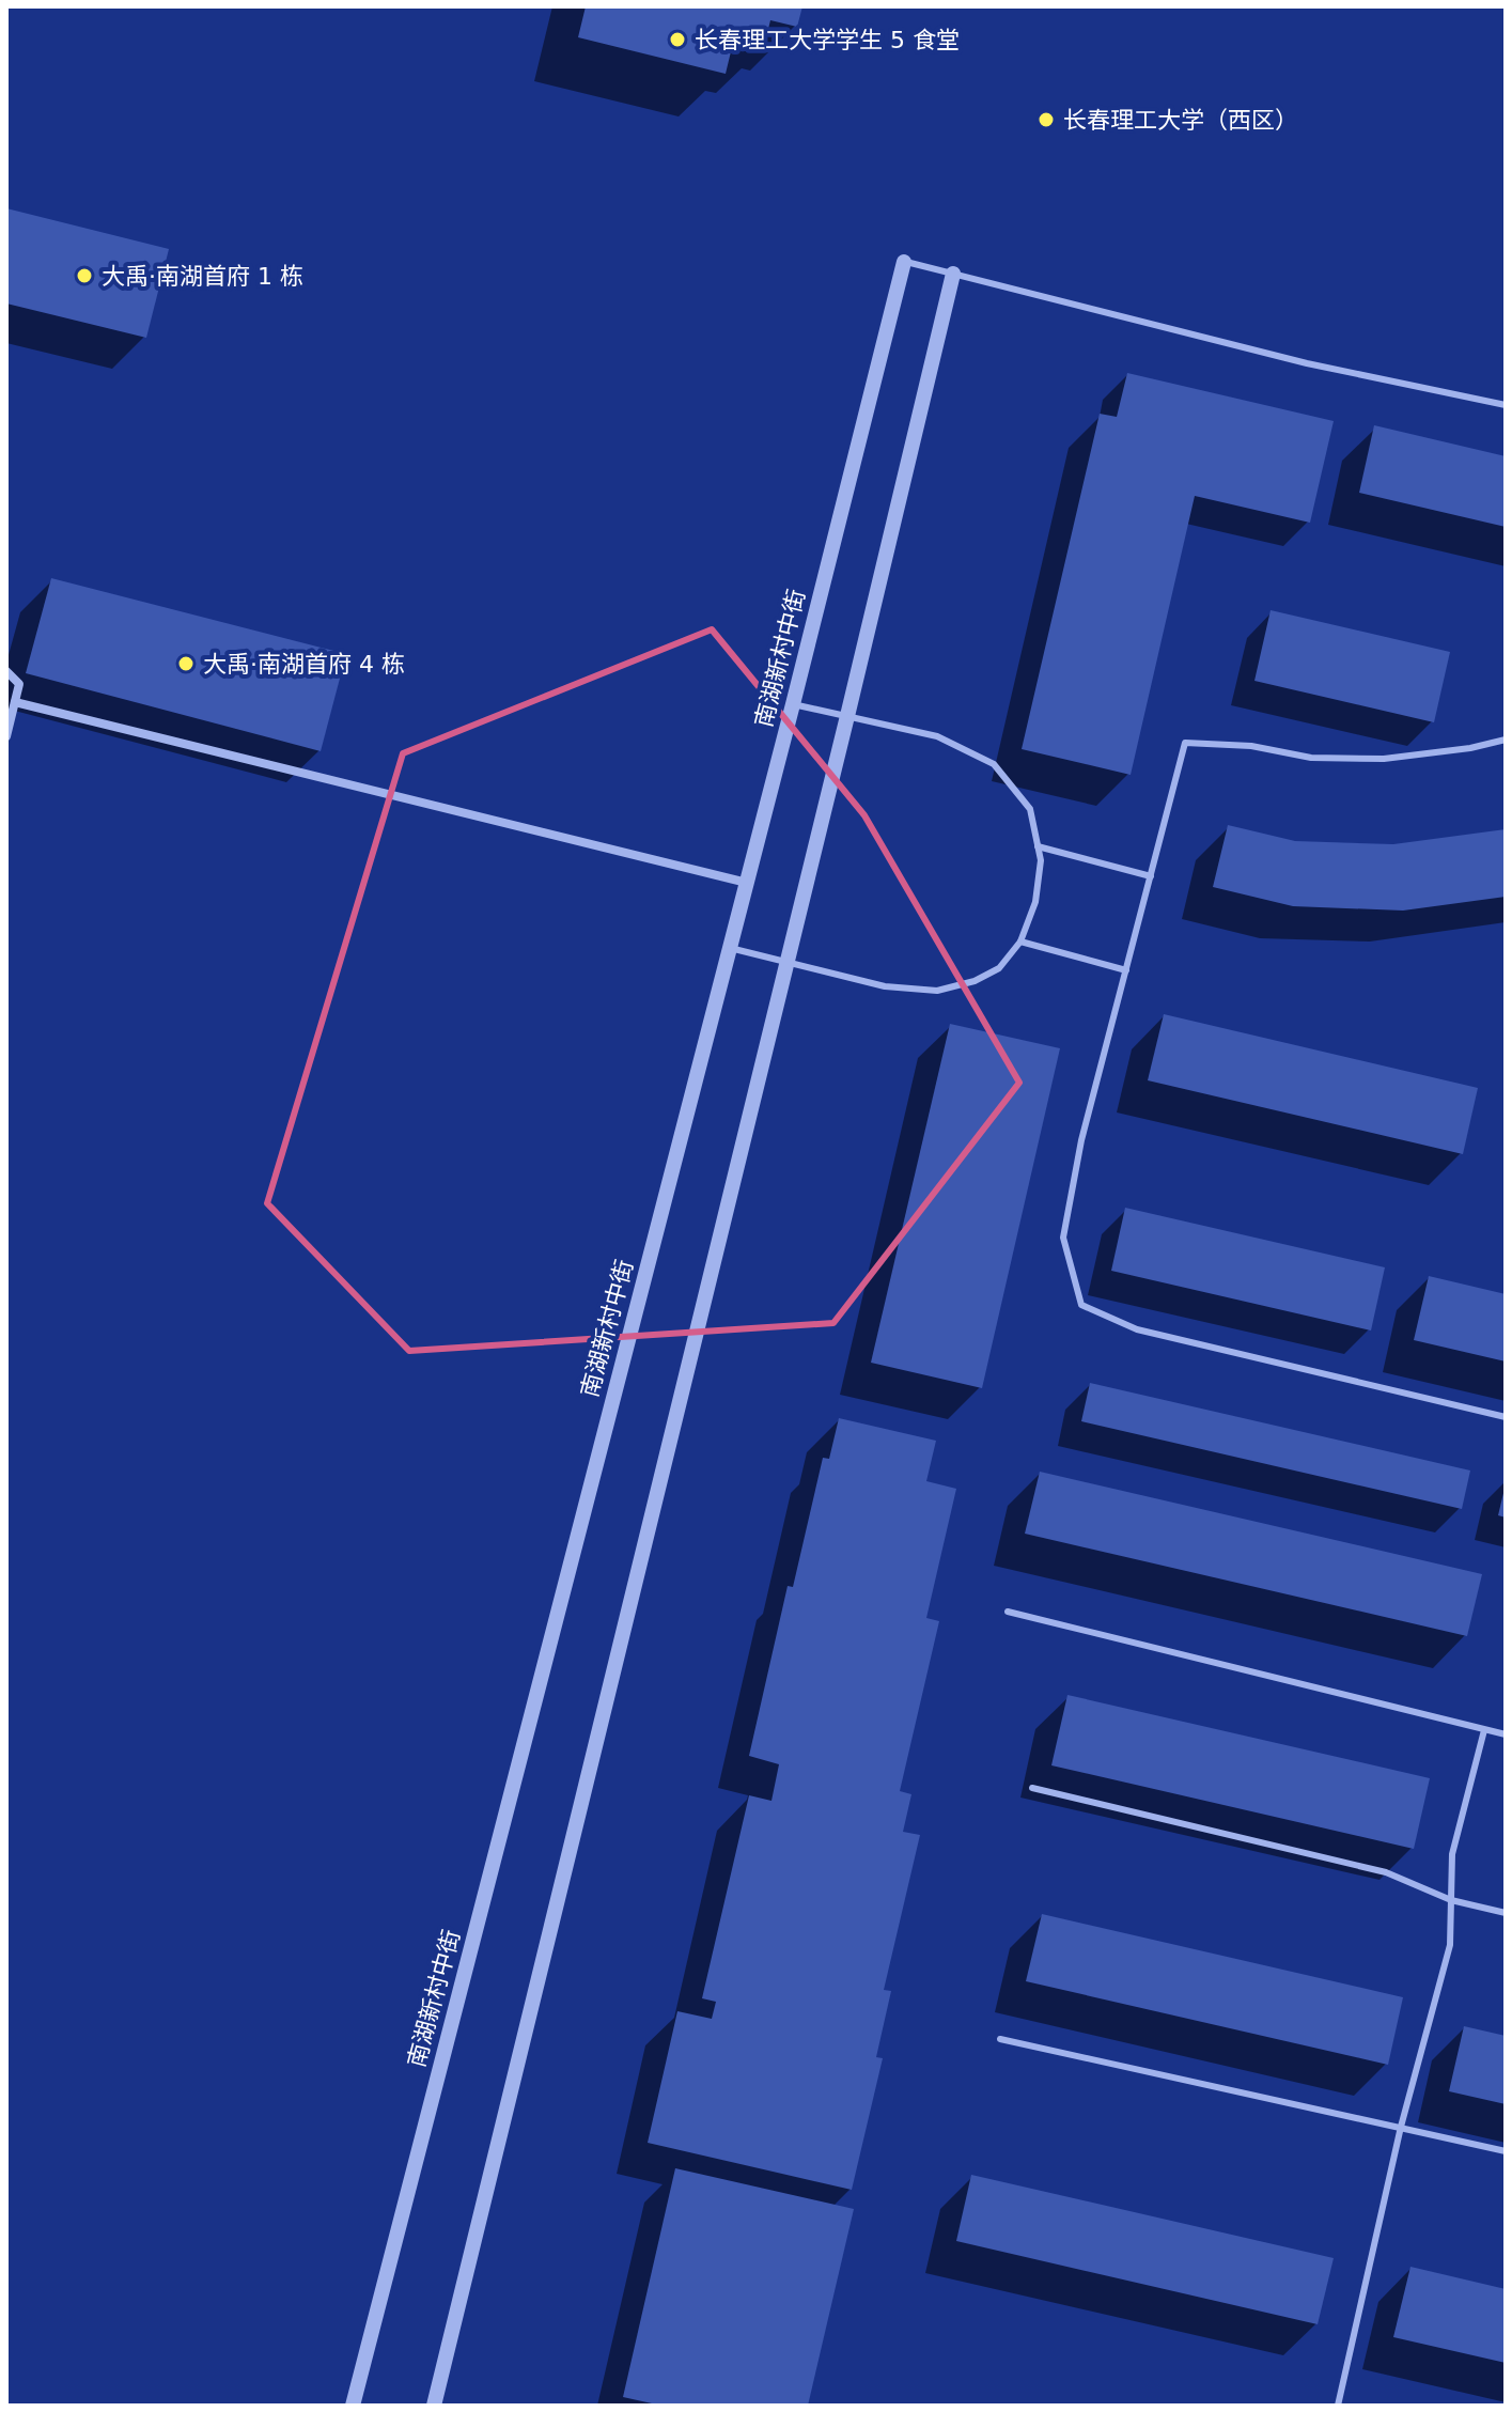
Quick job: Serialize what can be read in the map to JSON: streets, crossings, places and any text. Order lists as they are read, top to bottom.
{
  "streets": {
    "street": ["南湖新村中街"]
  },
  "places": [
    "长春理工大学学生 5 食堂",
    "长春理工大学（西区）",
    "大禹·南湖首府 1 栋",
    "大禹·南湖首府 4 栋"
  ]
}
